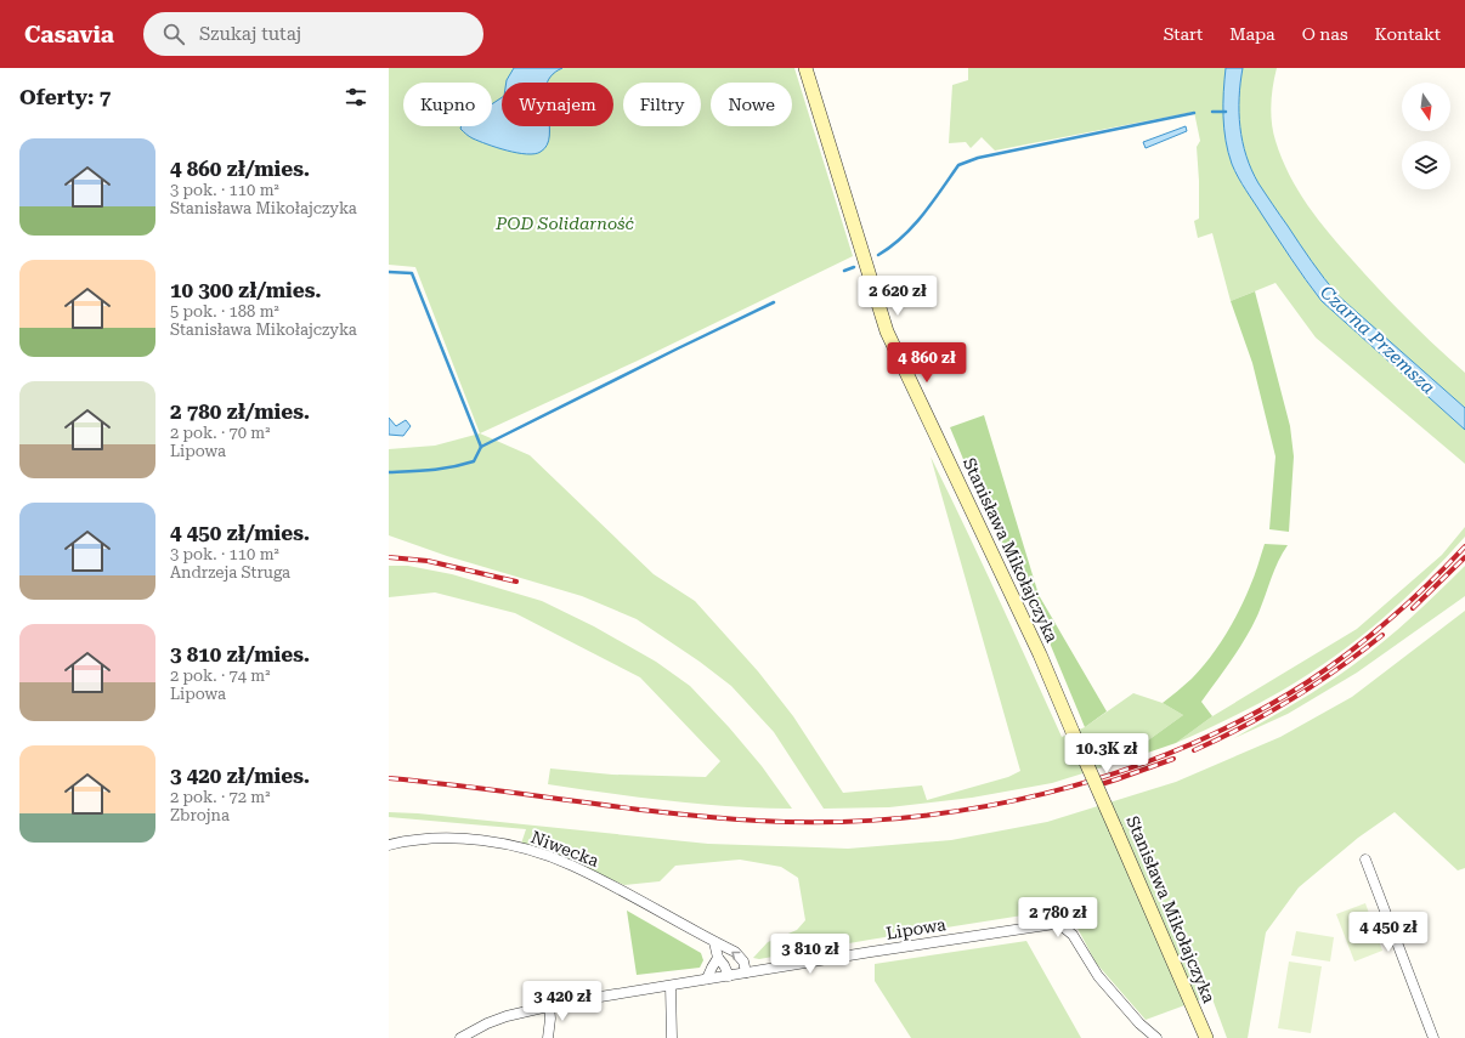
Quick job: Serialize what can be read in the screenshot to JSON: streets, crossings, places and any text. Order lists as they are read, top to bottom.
{
  "streets": {
    "street": ["Stanisława Mikołajczyka", "Niwecka", "Lipowa"]
  },
  "crossings": [
    ["Niwecka", "Lipowa"]
  ],
  "water": ["Czarna Przemsza"],
  "parks": ["POD Solidarność"],
  "north": "bottom",
  "page": {
    "header": "Casavia",
    "search": "Szukaj tutaj",
    "nav": [
      "Start",
      "Mapa",
      "O nas",
      "Kontakt"
    ],
    "heading": "Oferty: 7",
    "chip": [
      "Kupno",
      "Wynajem",
      "Filtry",
      "Nowe"
    ],
    "list": [
      {
        "name": "4 860 zł/mies.",
        "note": "3 pok. · 110 m² · Stanisława Mikołajczyka"
      },
      {
        "name": "10 300 zł/mies.",
        "note": "5 pok. · 188 m² · Stanisława Mikołajczyka"
      },
      {
        "name": "2 780 zł/mies.",
        "note": "2 pok. · 70 m² · Lipowa"
      },
      {
        "name": "4 450 zł/mies.",
        "note": "3 pok. · 110 m² · Andrzeja Struga"
      },
      {
        "name": "3 810 zł/mies.",
        "note": "2 pok. · 74 m² · Lipowa"
      },
      {
        "name": "3 420 zł/mies.",
        "note": "2 pok. · 72 m² · Zbrojna"
      }
    ],
    "price": [
      "2 620 zł",
      "4 860 zł",
      "10.3K zł",
      "2 780 zł",
      "4 450 zł",
      "3 810 zł",
      "3 420 zł"
    ]
  }
}
